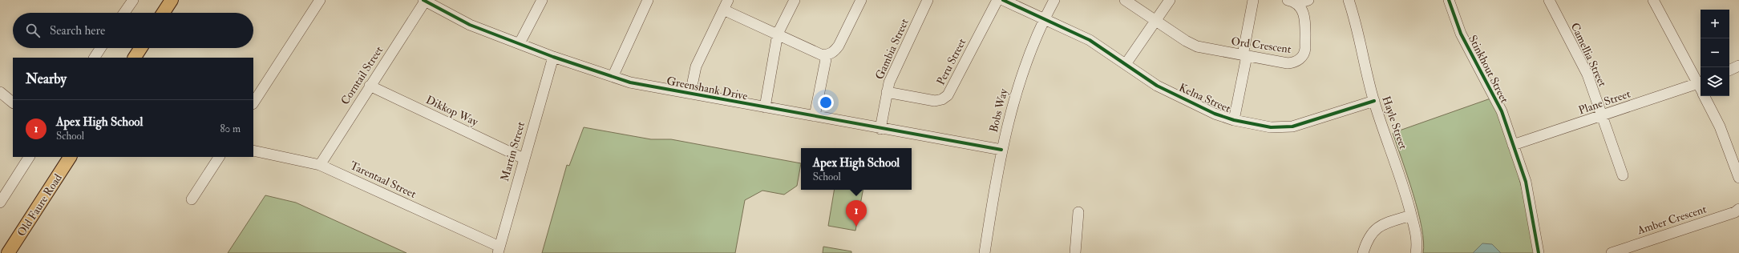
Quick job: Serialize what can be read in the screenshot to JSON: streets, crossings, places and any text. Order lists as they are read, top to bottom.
{
  "streets": {
    "main road": ["Old Faure Road"],
    "street": [
      "Ord Crescent",
      "Gambia Street",
      "Camellia Street",
      "Peru Street",
      "Stinkhout Street",
      "Corntail Street",
      "Greenshank Drive",
      "Kelna Street",
      "Plane Street",
      "Dikkop Way",
      "Bobs Way",
      "Hayle Street",
      "Martin Street",
      "Tarentaal Street",
      "Amber Crescent"
    ]
  },
  "crossings": [
    ["Gambia Street", "Peru Street"],
    ["Gambia Street", "Greenshank Drive"],
    ["Camellia Street", "Plane Street"],
    ["Stinkhout Street", "Plane Street"],
    ["Corntail Street", "Greenshank Drive"],
    ["Corntail Street", "Dikkop Way"],
    ["Corntail Street", "Tarentaal Street"],
    ["Greenshank Drive", "Bobs Way"],
    ["Greenshank Drive", "Martin Street"],
    ["Kelna Street", "Bobs Way"],
    ["Kelna Street", "Hayle Street"],
    ["Dikkop Way", "Martin Street"],
    ["Martin Street", "Tarentaal Street"]
  ],
  "page": {
    "map_buttons": ["+", "−"],
    "search": "Search here",
    "heading": "Nearby",
    "list": [
      {
        "mark": "1",
        "name": "Apex High School",
        "note": "School",
        "value": "80 m"
      }
    ],
    "popup": ["Apex High School", "School"],
    "pins": "1"
  }
}
